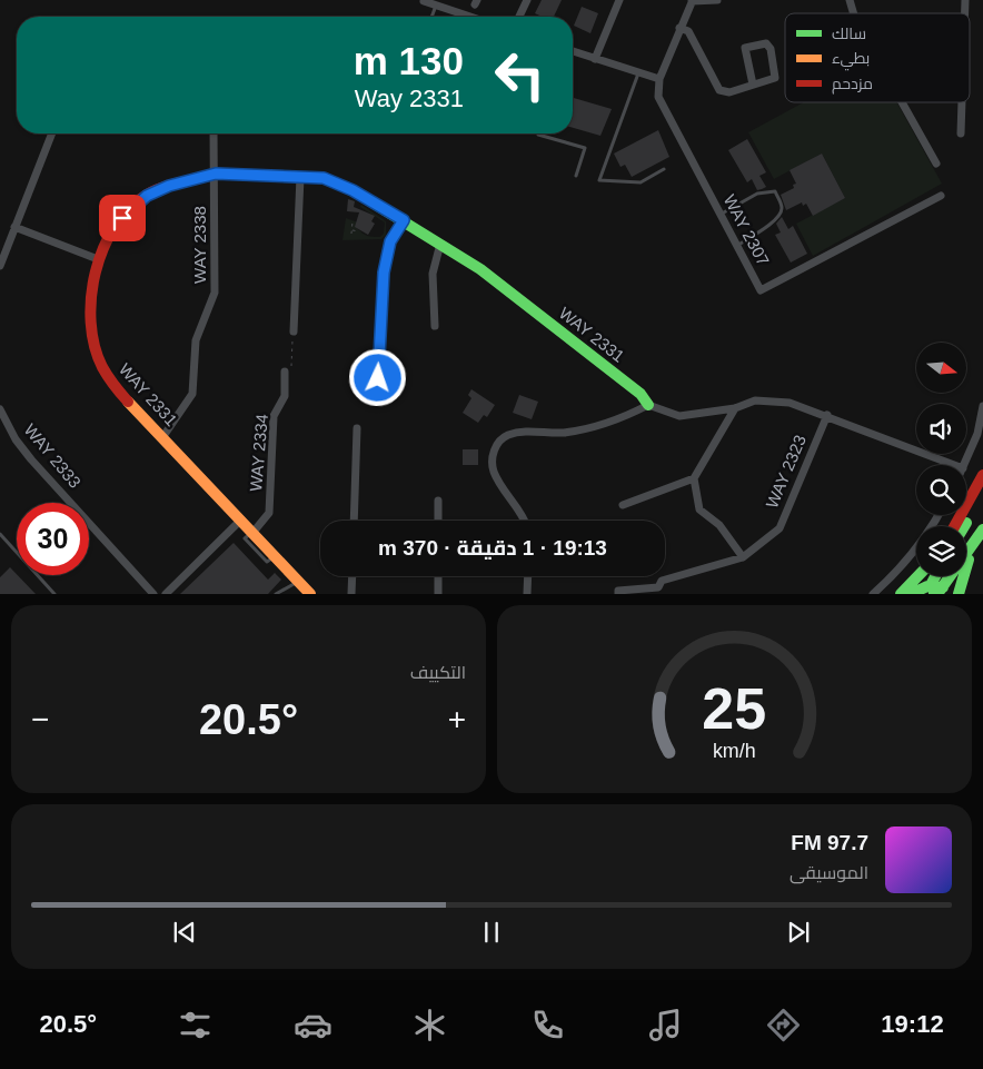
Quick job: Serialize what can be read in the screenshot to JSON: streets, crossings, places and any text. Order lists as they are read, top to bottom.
{
  "streets": {
    "street": [
      "WAY 2307",
      "WAY 2338",
      "WAY 2331",
      "WAY 2334",
      "WAY 2333",
      "WAY 2323"
    ]
  },
  "crossings": [
    ["WAY 2338", "WAY 2331"],
    ["WAY 2331", "WAY 2334"]
  ],
  "legend": ["سالك", "بطيء", "مزدحم"],
  "north": "right",
  "page": {
    "turn": ["130 m", "Way 2331"],
    "limit": "30",
    "trip": "19:13 · 1 دقيقة · 370 m",
    "tile": "التكييف",
    "heat": ["−", "20.5°", "+"],
    "song": ["97.7 FM", "الموسيقى"],
    "tabs": ["19:12", "20.5°"],
    "gauge": ["25", "km/h"]
  }
}
